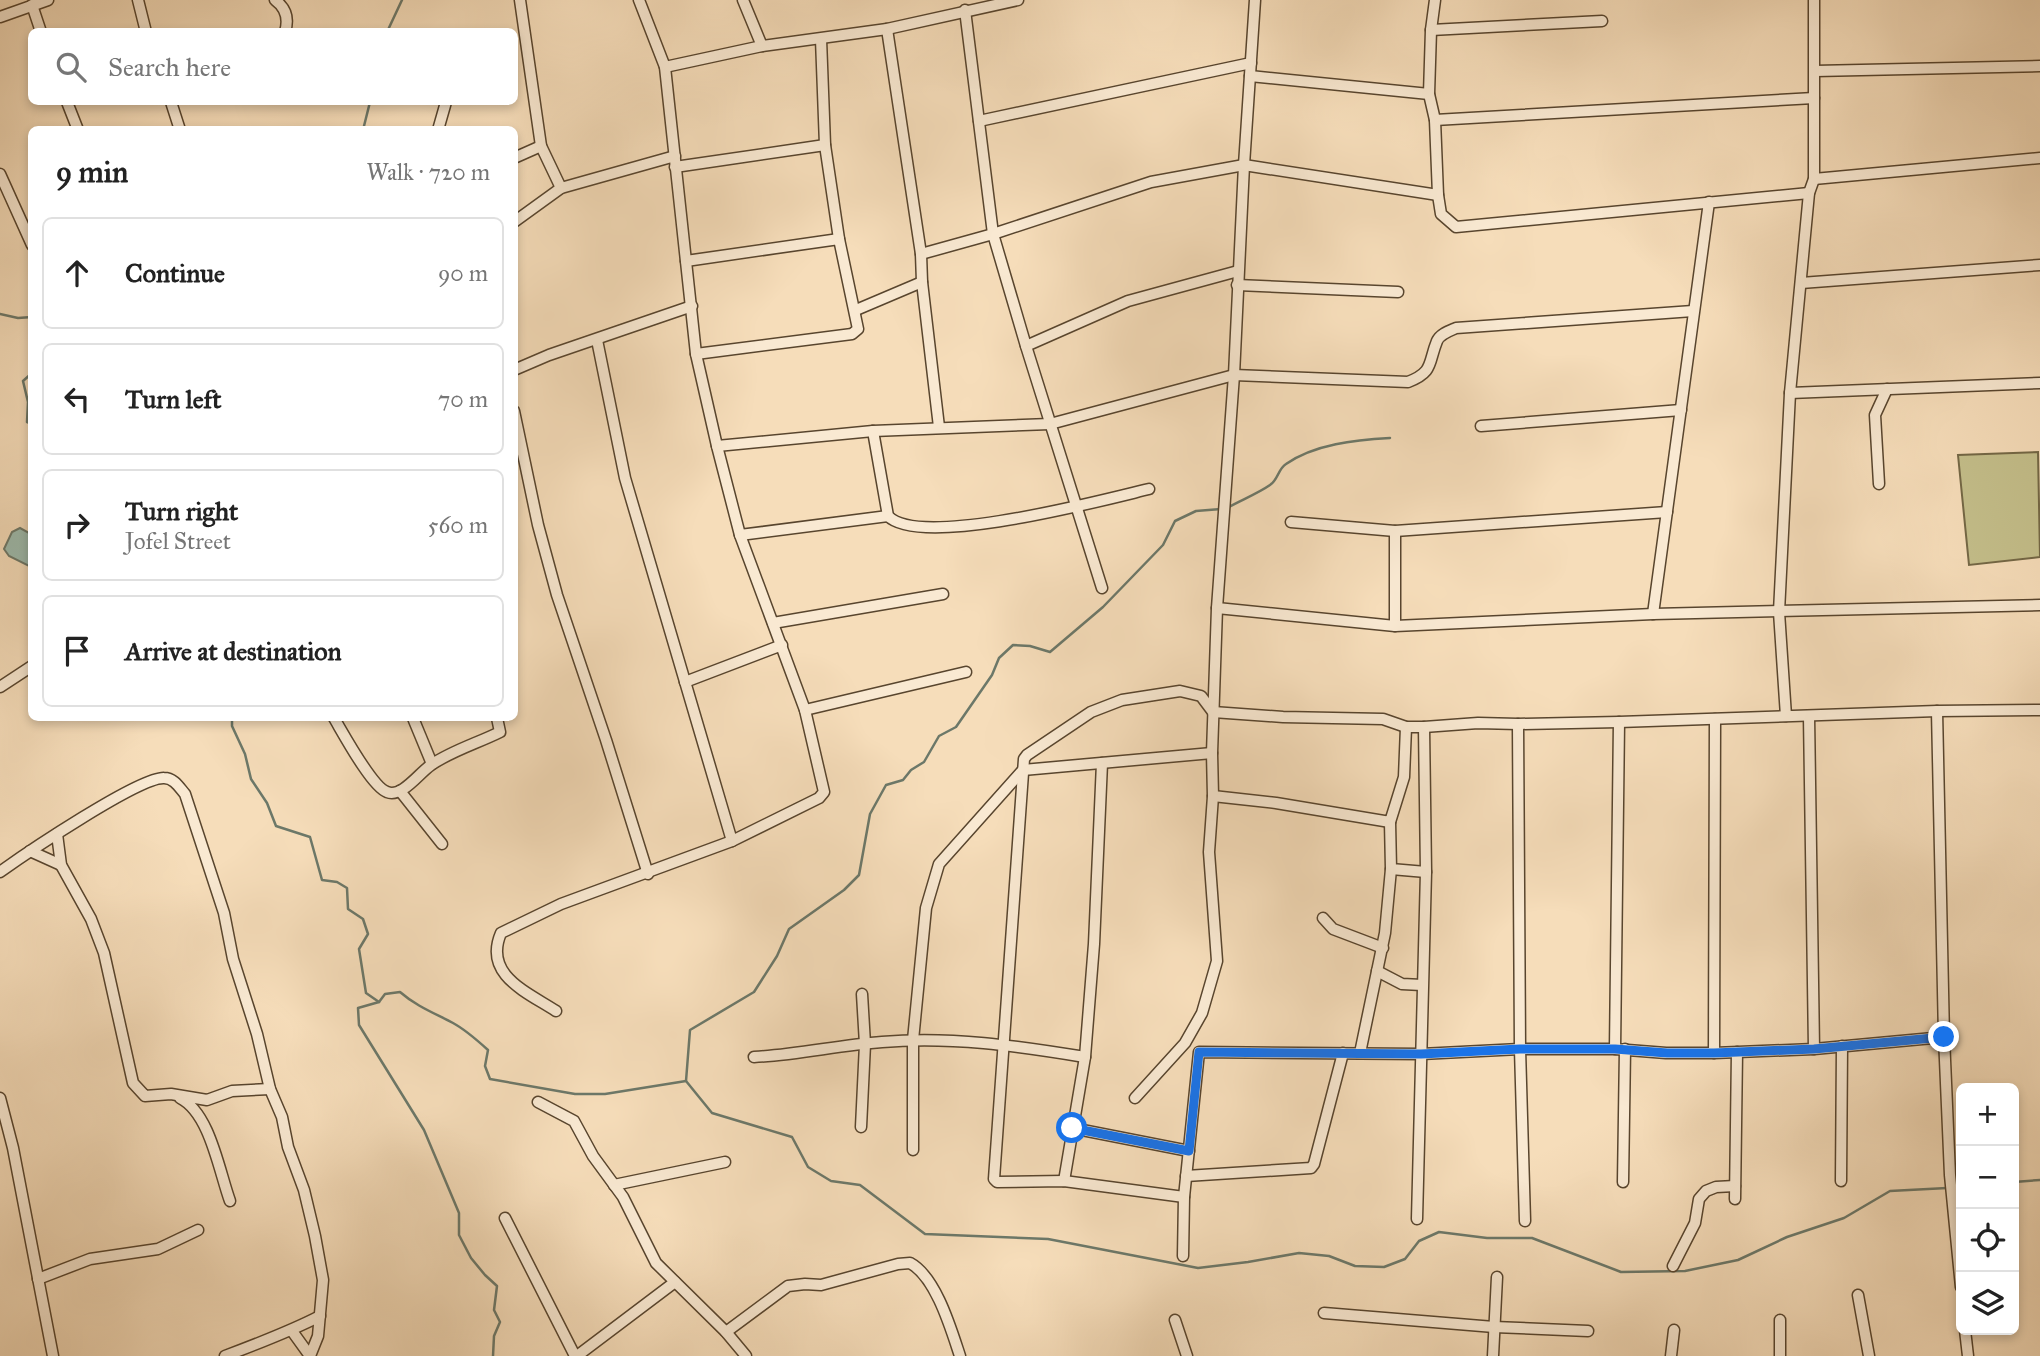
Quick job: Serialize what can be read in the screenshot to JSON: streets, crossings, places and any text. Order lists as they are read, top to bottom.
{
  "page": {
    "search": "Search here",
    "heading": ["9 min", "Walk · 720 m"],
    "list": [
      ["Continue", "90 m"],
      ["Turn left", "70 m"],
      ["Turn right", "Jofel Street", "560 m"],
      "Arrive at destination"
    ],
    "map_buttons": ["+", "−"]
  }
}
